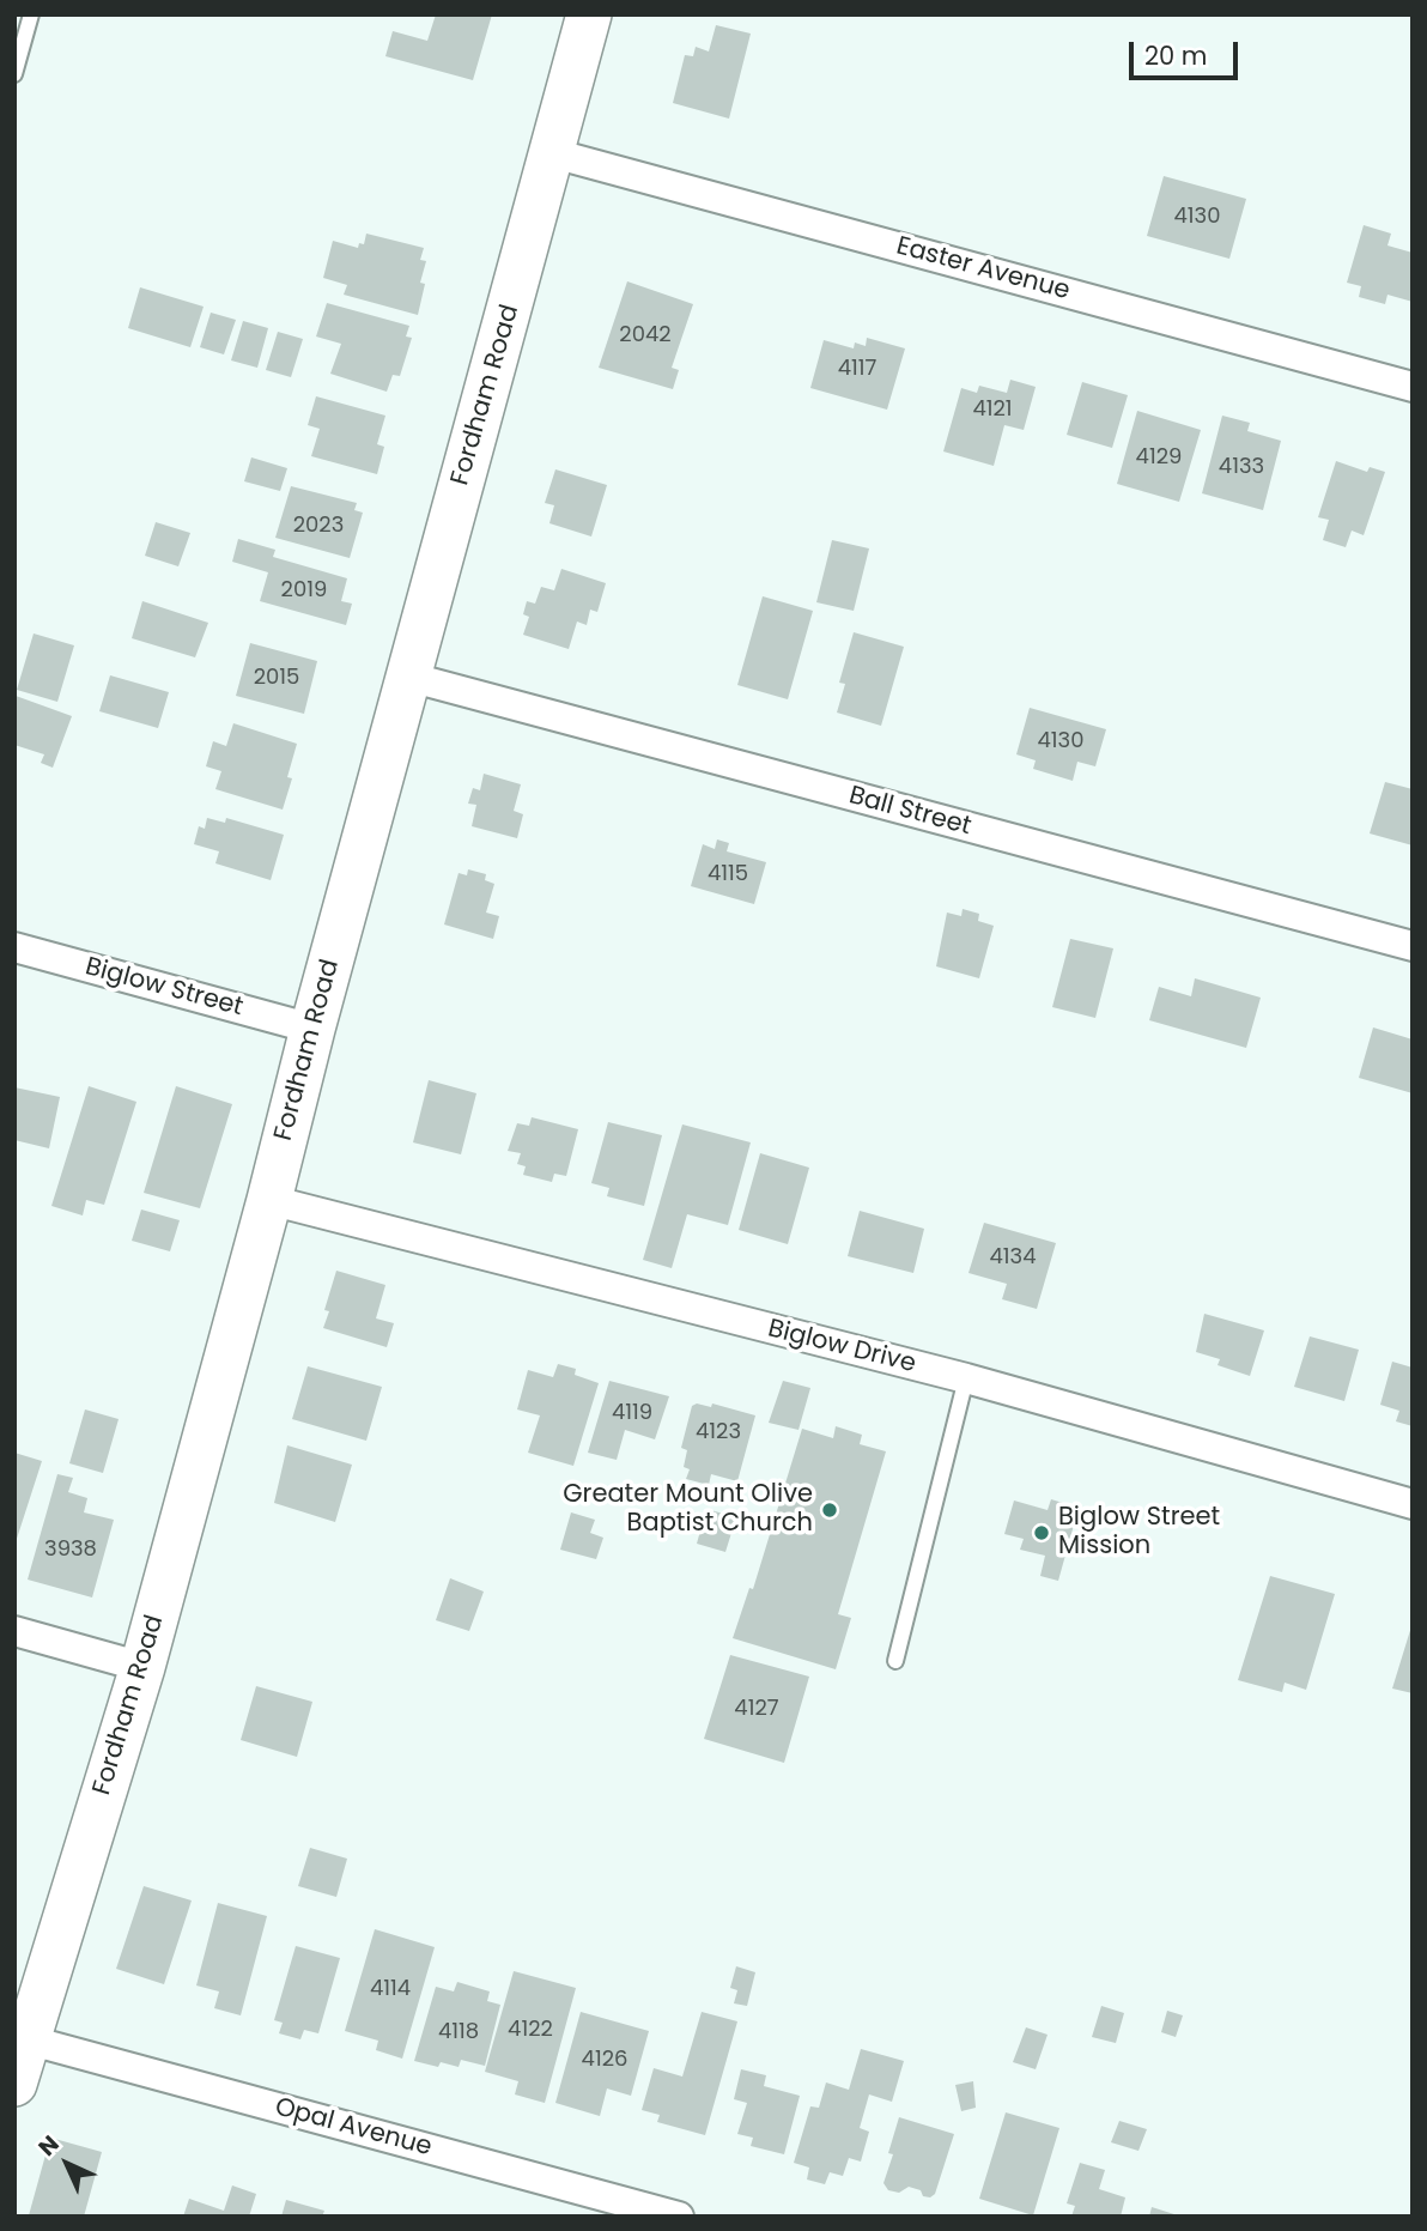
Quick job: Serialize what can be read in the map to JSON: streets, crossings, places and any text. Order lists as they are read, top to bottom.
{
  "streets": {
    "street": [
      "Easter Avenue",
      "Fordham Road",
      "Ball Street",
      "Biglow Street",
      "Biglow Drive",
      "Opal Avenue"
    ]
  },
  "crossings": [
    ["Easter Avenue", "Fordham Road"],
    ["Fordham Road", "Ball Street"],
    ["Fordham Road", "Biglow Street"],
    ["Fordham Road", "Biglow Drive"],
    ["Fordham Road", "Opal Avenue"]
  ],
  "places": ["Greater Mount Olive Baptist Church", "Biglow Street Mission"],
  "house_numbers": [
    "4130",
    "2042",
    "4117",
    "4121",
    "4129",
    "4133",
    "2023",
    "2019",
    "2015",
    "4130",
    "4115",
    "4134",
    "4119",
    "4123",
    "3938",
    "4127",
    "4114",
    "4122",
    "4118",
    "4126"
  ],
  "scale_bar": "20 m",
  "north": "top left"
}
